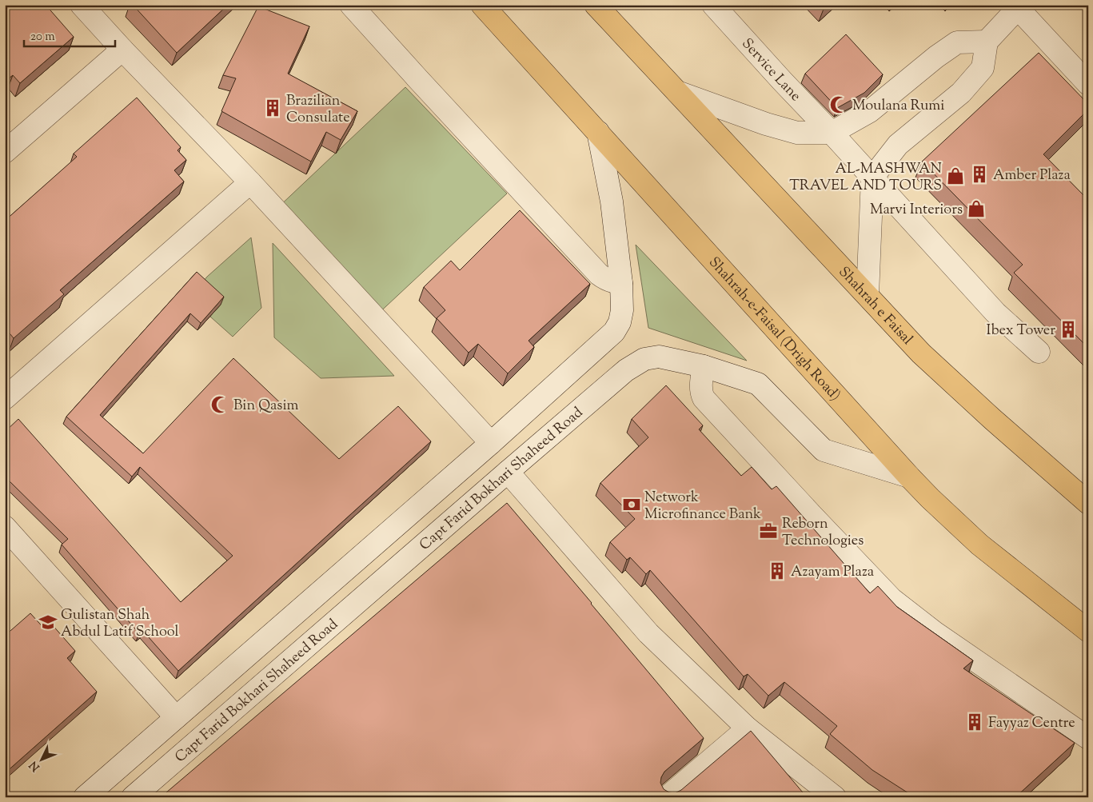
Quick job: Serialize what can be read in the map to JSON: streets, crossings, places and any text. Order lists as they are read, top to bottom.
{
  "streets": {
    "highway": ["Shahrah e Faisal", "Shahrah-e-Faisal (Drigh Road)"],
    "street": ["Service Lane", "Capt Farid Bokhari Shaheed Road"]
  },
  "crossings": [
    ["Shahrah-e-Faisal (Drigh Road)", "Capt Farid Bokhari Shaheed Road"]
  ],
  "places": {
    "mosque": ["Moulana Rumi", "Bin Qasim"],
    "building": [
      "Brazilian Consulate",
      "Amber Plaza",
      "Ibex Tower",
      "Azayam Plaza",
      "Fayyaz Centre"
    ],
    "shop": ["AL-MASHWAN TRAVEL AND TOURS", "Marvi Interiors"],
    "bank": ["Network Microfinance Bank"],
    "office": ["Reborn Technologies"],
    "school or university": ["Gulistan Shah Abdul Latif School"]
  },
  "scale_bar": "20 m",
  "north": "bottom left"
}
